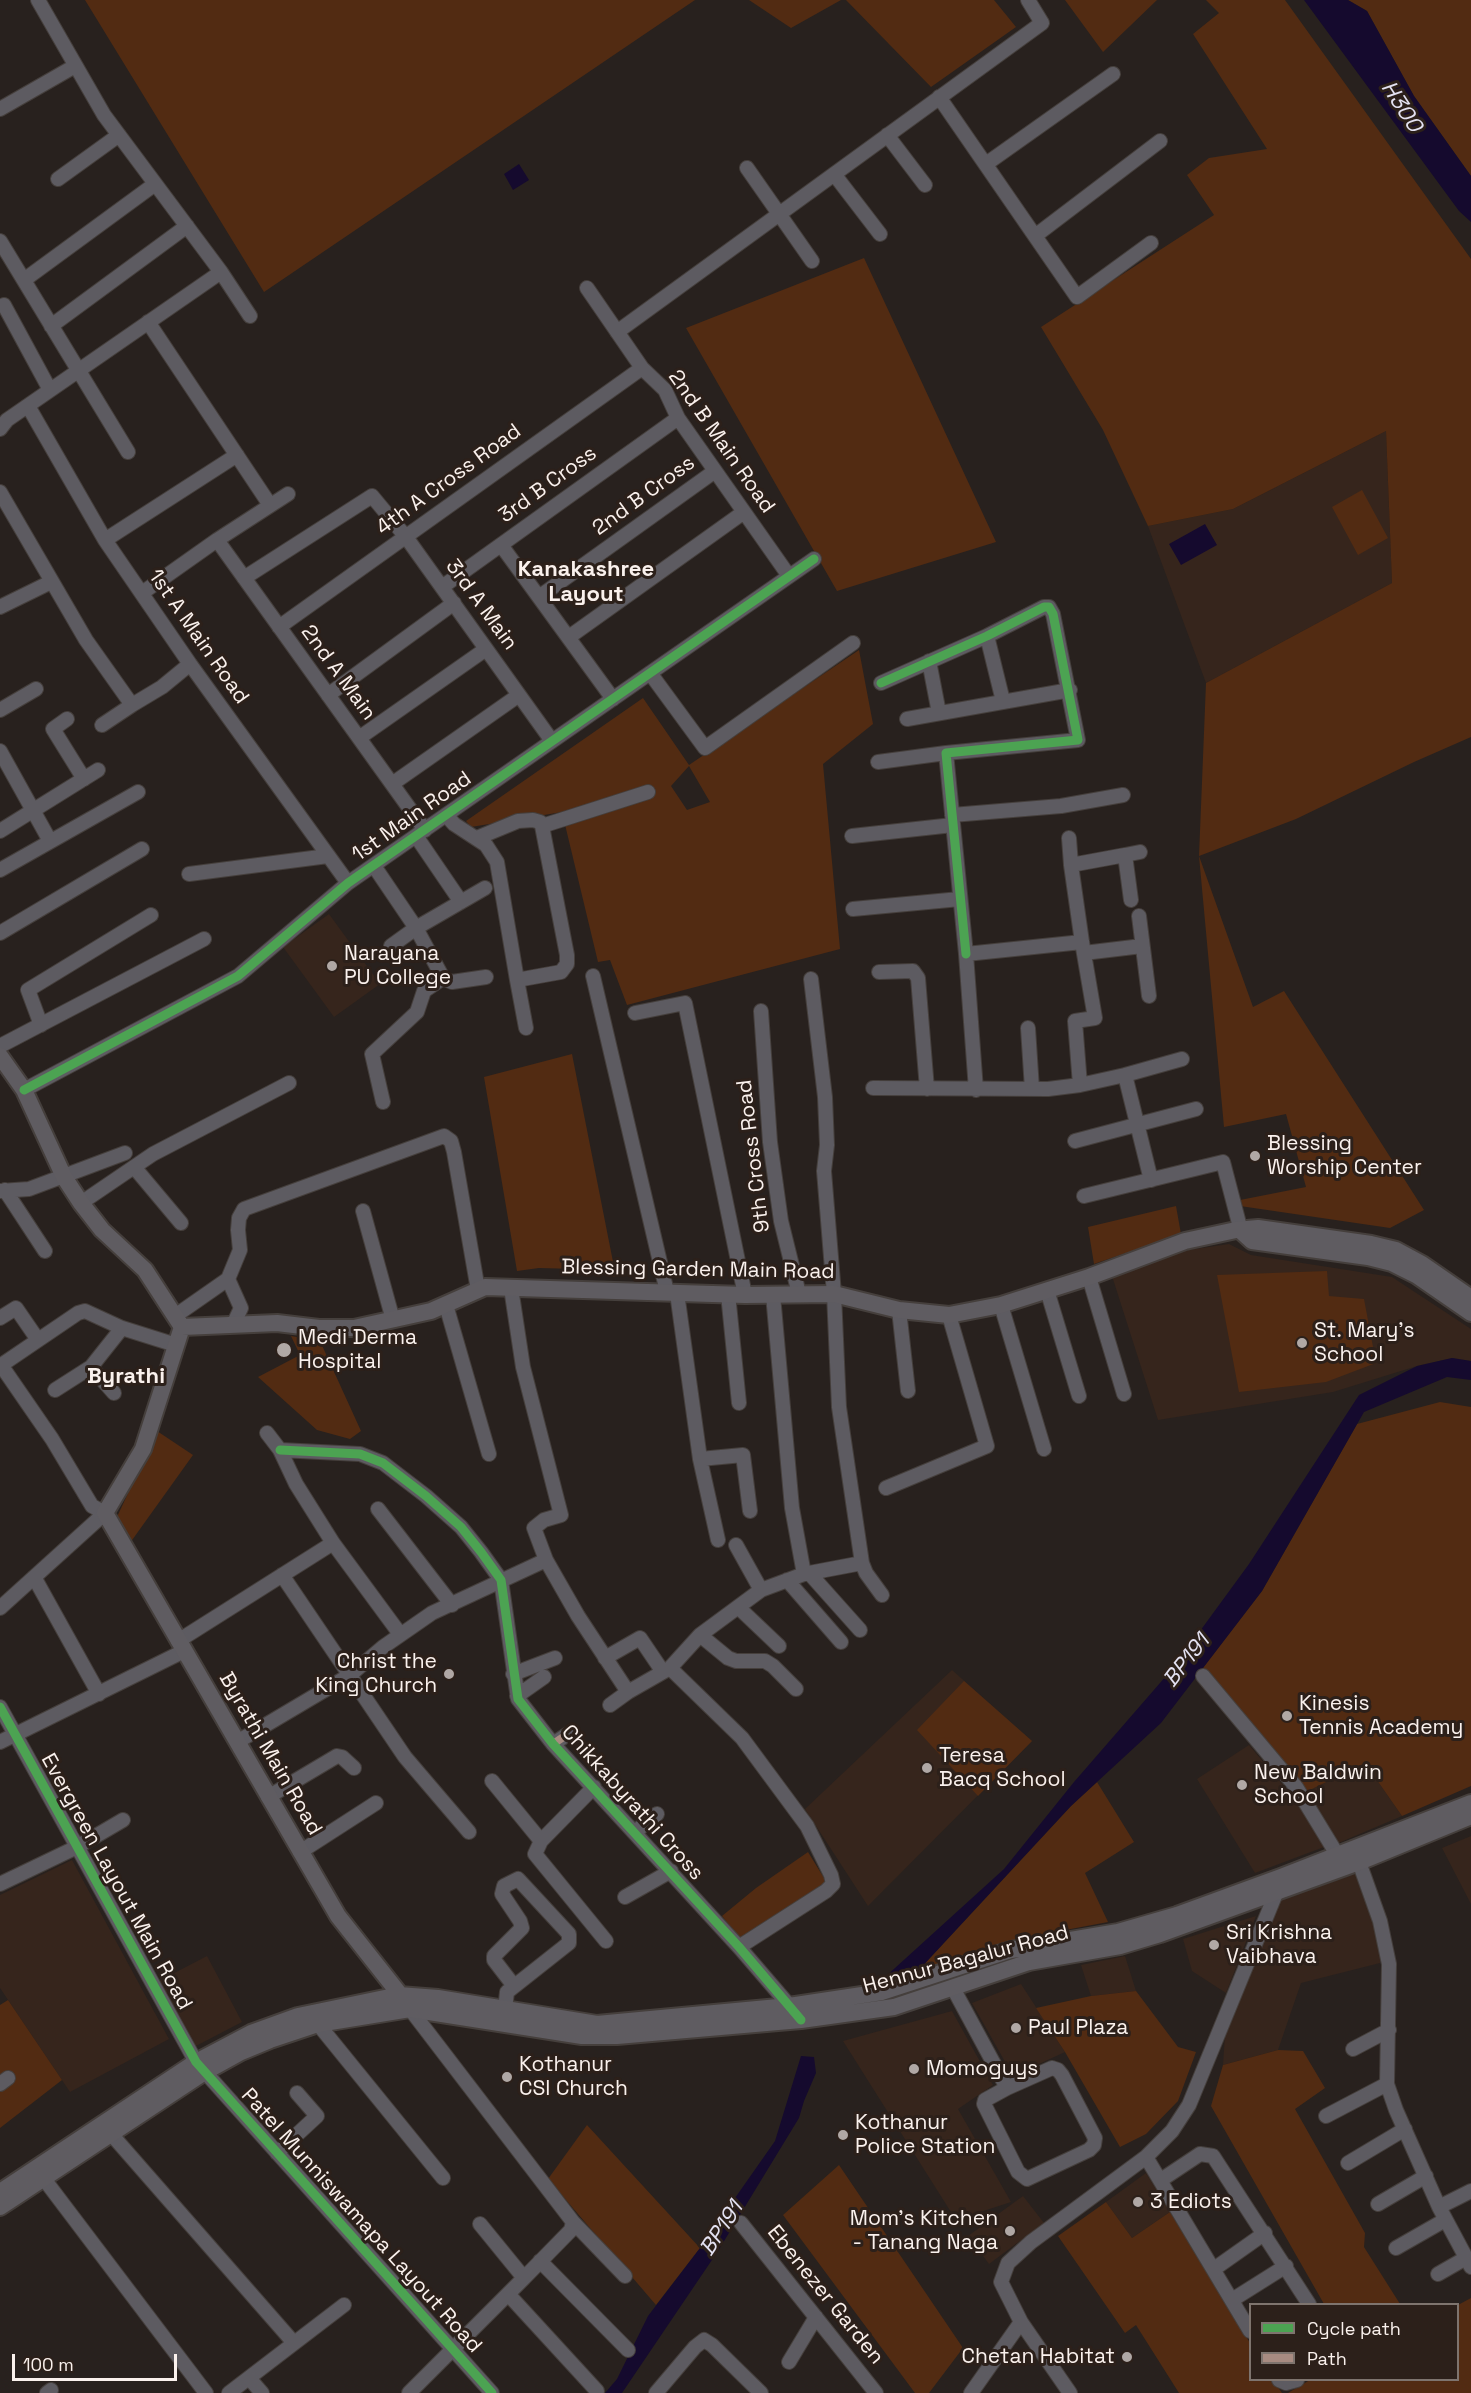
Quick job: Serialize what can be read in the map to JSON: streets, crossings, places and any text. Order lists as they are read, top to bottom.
{
  "streets": {
    "main road": ["Blessing Garden Main Road", "Byrathi Main Road", "Hennur Bagalur Road"],
    "street": [
      "2nd B Main Road",
      "4th A Cross Road",
      "3rd B Cross",
      "2nd B Cross",
      "3rd A Main",
      "1st A Main Road",
      "2nd A Main",
      "1st Main Road",
      "9th Cross Road",
      "Chikkabyrathi Cross",
      "Evergreen Layout Main Road",
      "Patel Munniswamapa Layout Road",
      "Ebenezer Garden"
    ]
  },
  "crossings": [
    ["2nd B Main Road", "4th A Cross Road"],
    ["2nd B Main Road", "3rd B Cross"],
    ["2nd B Main Road", "2nd B Cross"],
    ["2nd B Main Road", "1st Main Road"],
    ["4th A Cross Road", "3rd A Main"],
    ["4th A Cross Road", "2nd A Main"],
    ["3rd B Cross", "3rd A Main"],
    ["3rd A Main", "2nd A Main"],
    ["3rd A Main", "1st Main Road"],
    ["1st A Main Road", "1st Main Road"],
    ["2nd A Main", "1st Main Road"],
    ["9th Cross Road", "Blessing Garden Main Road"],
    ["Byrathi Main Road", "Hennur Bagalur Road"],
    ["Chikkabyrathi Cross", "Hennur Bagalur Road"],
    ["Evergreen Layout Main Road", "Hennur Bagalur Road"],
    ["Evergreen Layout Main Road", "Patel Munniswamapa Layout Road"],
    ["Hennur Bagalur Road", "Patel Munniswamapa Layout Road"]
  ],
  "districts": ["Kanakashree Layout", "Byrathi"],
  "water": ["H300", "BP191"],
  "places": [
    "Narayana PU College",
    "Blessing Worship Center",
    "St. Mary's School",
    "Medi Derma Hospital",
    "Christ the King Church",
    "Kinesis Tennis Academy",
    "Teresa Bacq School",
    "New Baldwin School",
    "Sri Krishna Vaibhava",
    "Paul Plaza",
    "Momoguys",
    "Kothanur CSI Church",
    "Kothanur Police Station",
    "3 Ediots",
    "Mom's Kitchen - Tanang Naga",
    "Chetan Habitat"
  ],
  "legend": ["Cycle path", "Path"],
  "scale_bar": "100 m"
}
